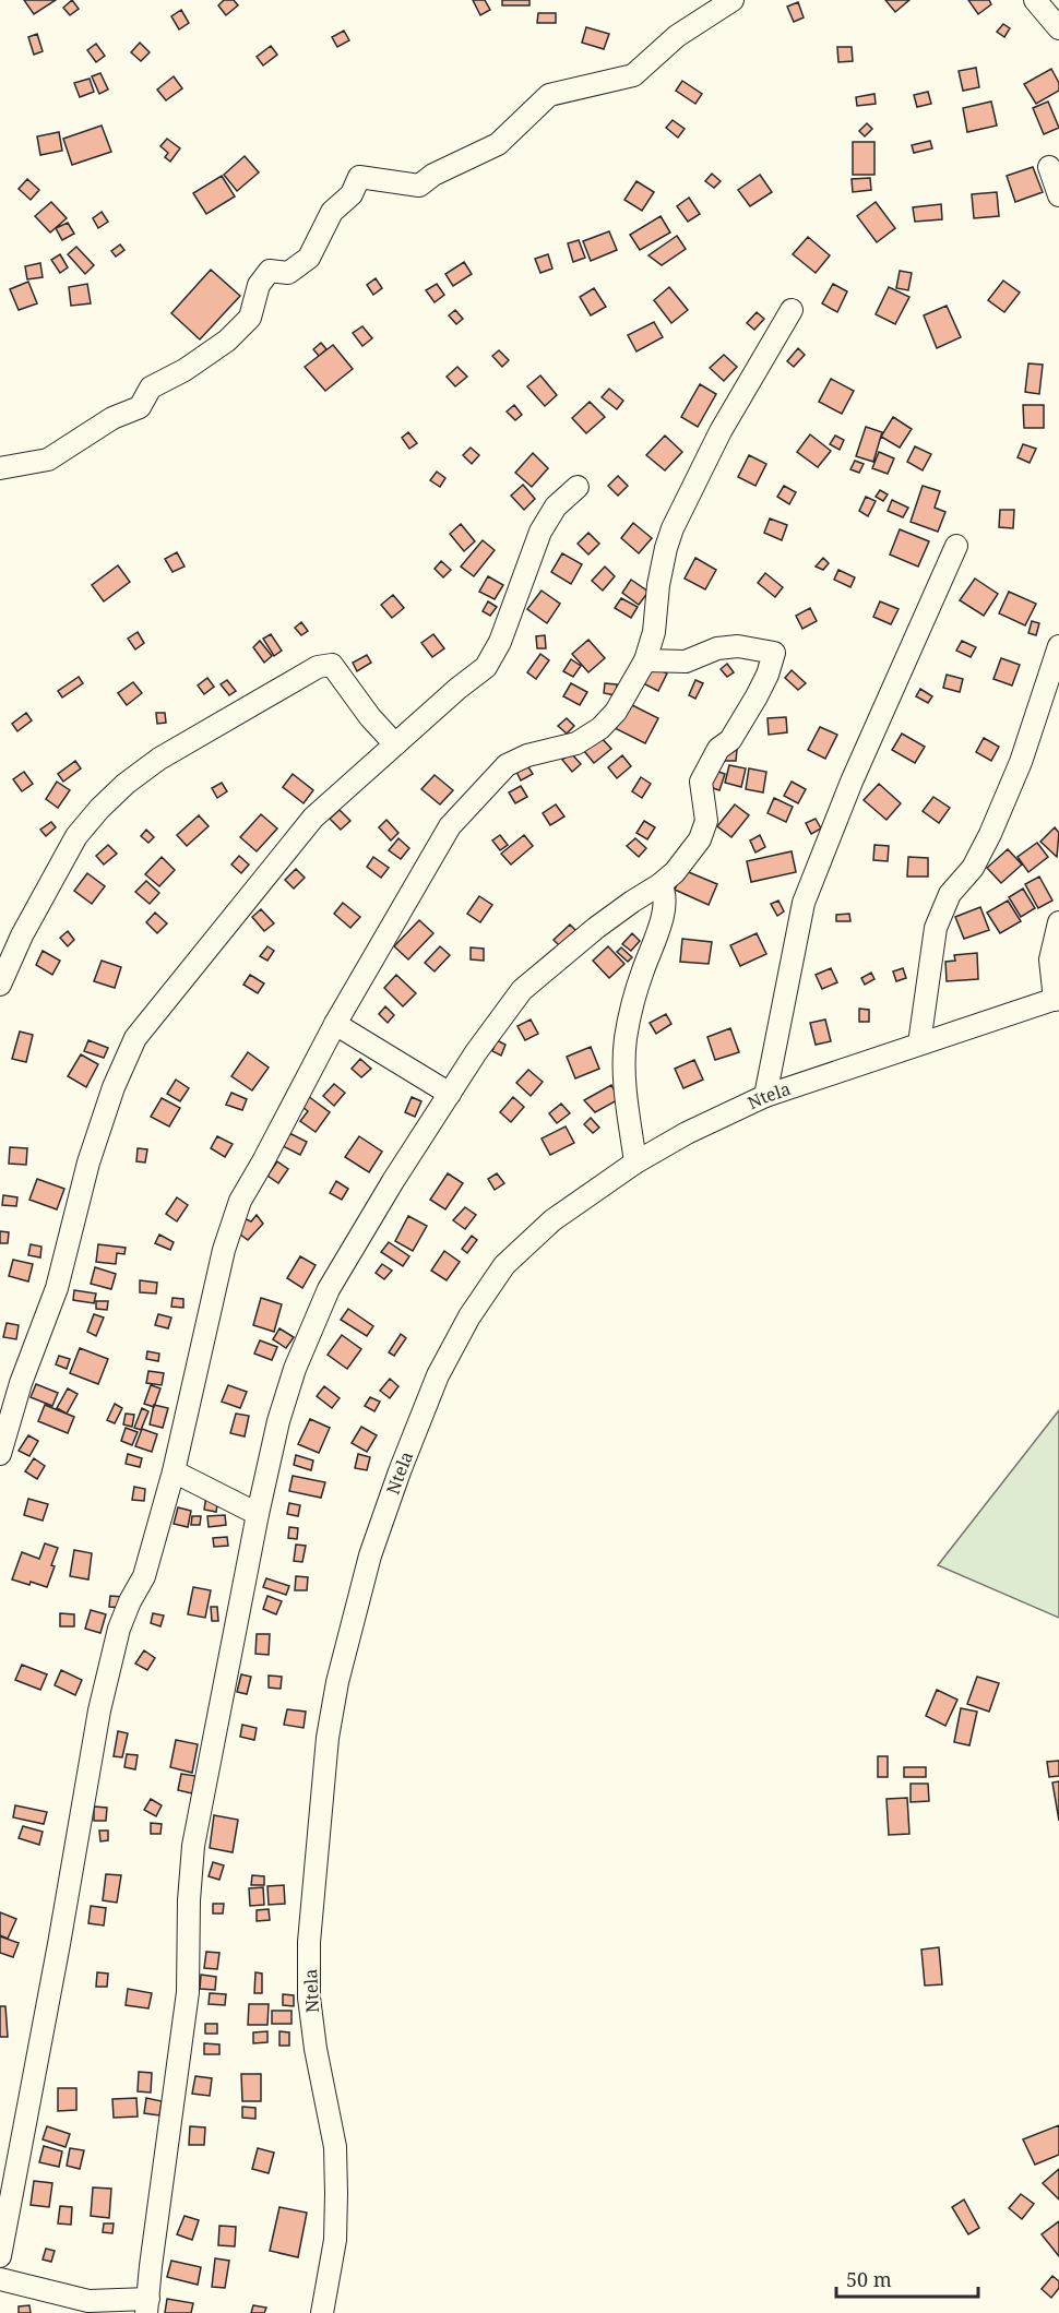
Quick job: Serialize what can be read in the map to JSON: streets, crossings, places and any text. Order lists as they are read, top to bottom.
{
  "streets": {
    "street": ["Ntela"]
  },
  "scale_bar": "50 m"
}
